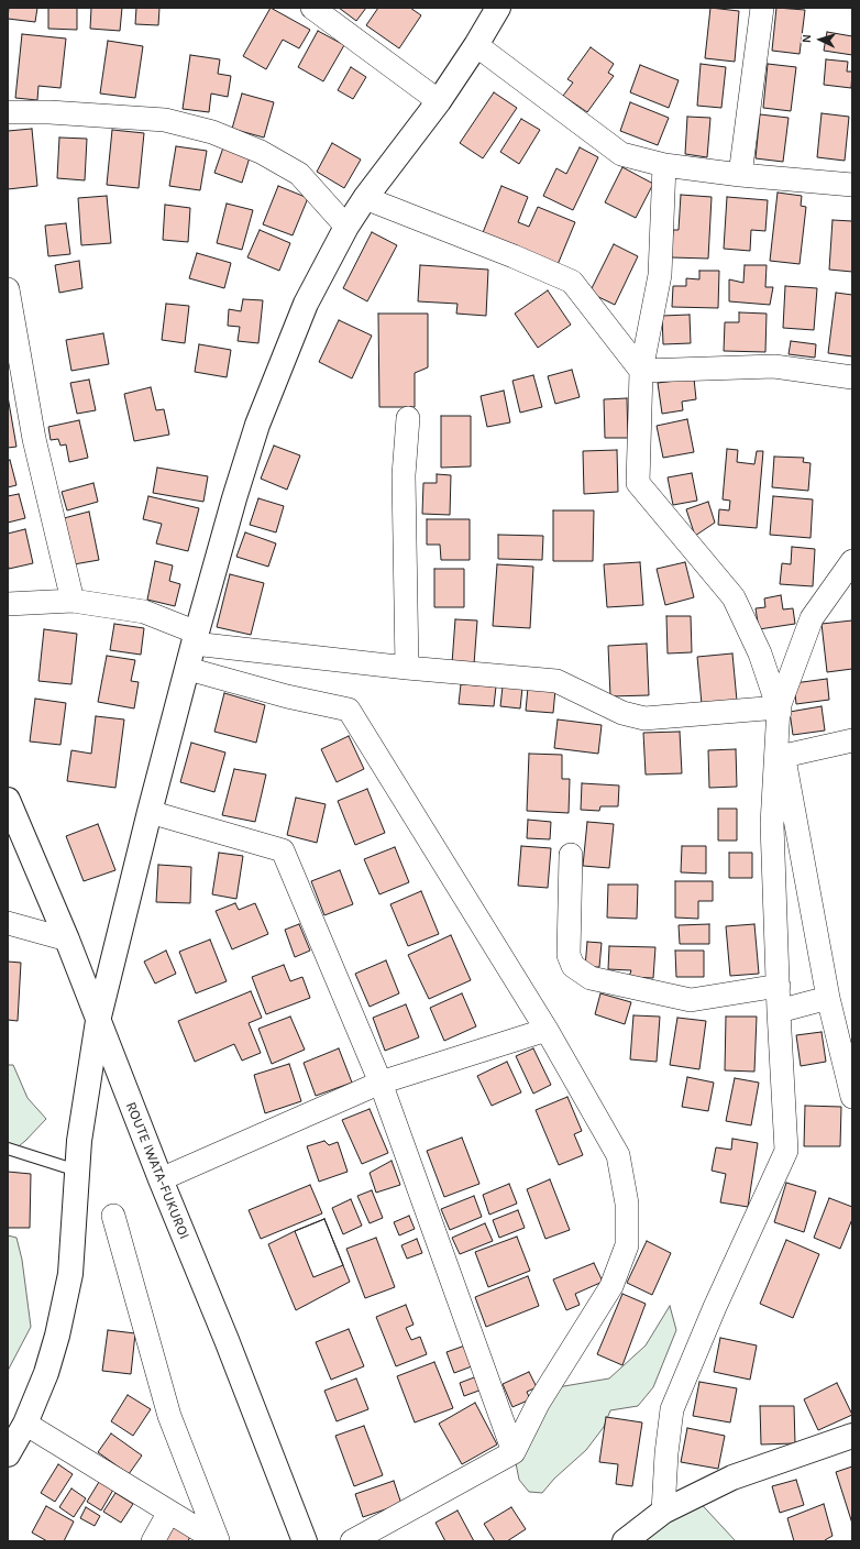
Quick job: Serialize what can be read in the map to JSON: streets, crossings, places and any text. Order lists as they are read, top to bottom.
{
  "streets": {
    "street": ["ROUTE IWATA-FUKUROI"]
  },
  "north": "left"
}
